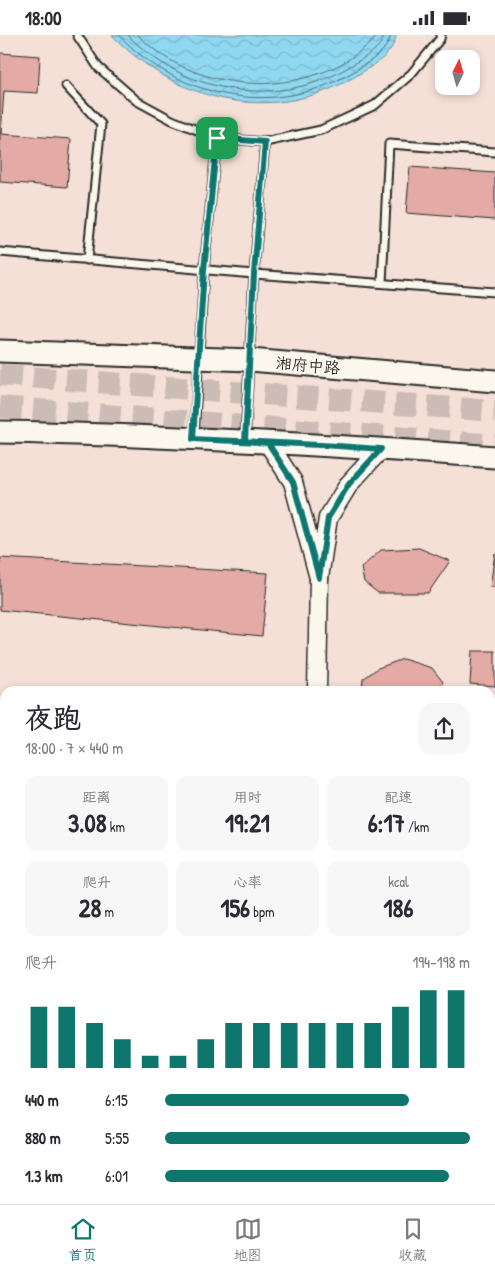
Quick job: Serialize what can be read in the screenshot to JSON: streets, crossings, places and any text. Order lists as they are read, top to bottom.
{
  "streets": {
    "main road": ["湘府中路"]
  },
  "north": "top",
  "page": {
    "status": "18:00",
    "heading": ["夜跑", "18:00 · 7 × 440 m"],
    "stats": [
      ["距离", "3.08 km"],
      ["用时", "19:21"],
      ["配速", "6:17 /km"],
      ["爬升", "28 m"],
      ["心率", "156 bpm"],
      ["kcal", "186"]
    ],
    "chart": ["爬升", "194–198 m"],
    "list": [
      {
        "name": "440 m",
        "note": "6:15"
      },
      {
        "name": "880 m",
        "note": "5:55"
      },
      {
        "name": "1.3 km",
        "note": "6:01"
      }
    ],
    "tabs": ["首页", "地图", "收藏"]
  }
}
